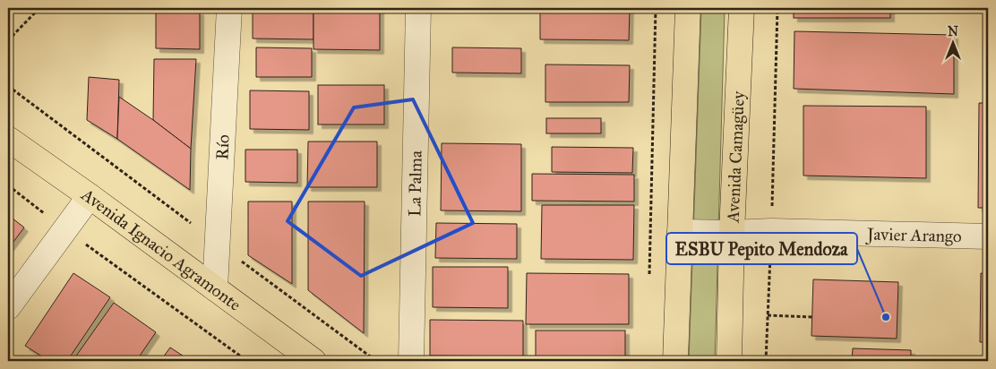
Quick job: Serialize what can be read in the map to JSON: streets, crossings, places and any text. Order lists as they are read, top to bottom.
{
  "streets": {
    "main road": ["Avenida Camagüey", "Avenida Ignacio Agramonte"],
    "street": ["Río", "La Palma", "Javier Arango"]
  },
  "crossings": [
    ["Río", "Avenida Ignacio Agramonte"],
    ["Avenida Camagüey", "Javier Arango"]
  ],
  "places": ["ESBU Pepito Mendoza"],
  "north": "top"
}
